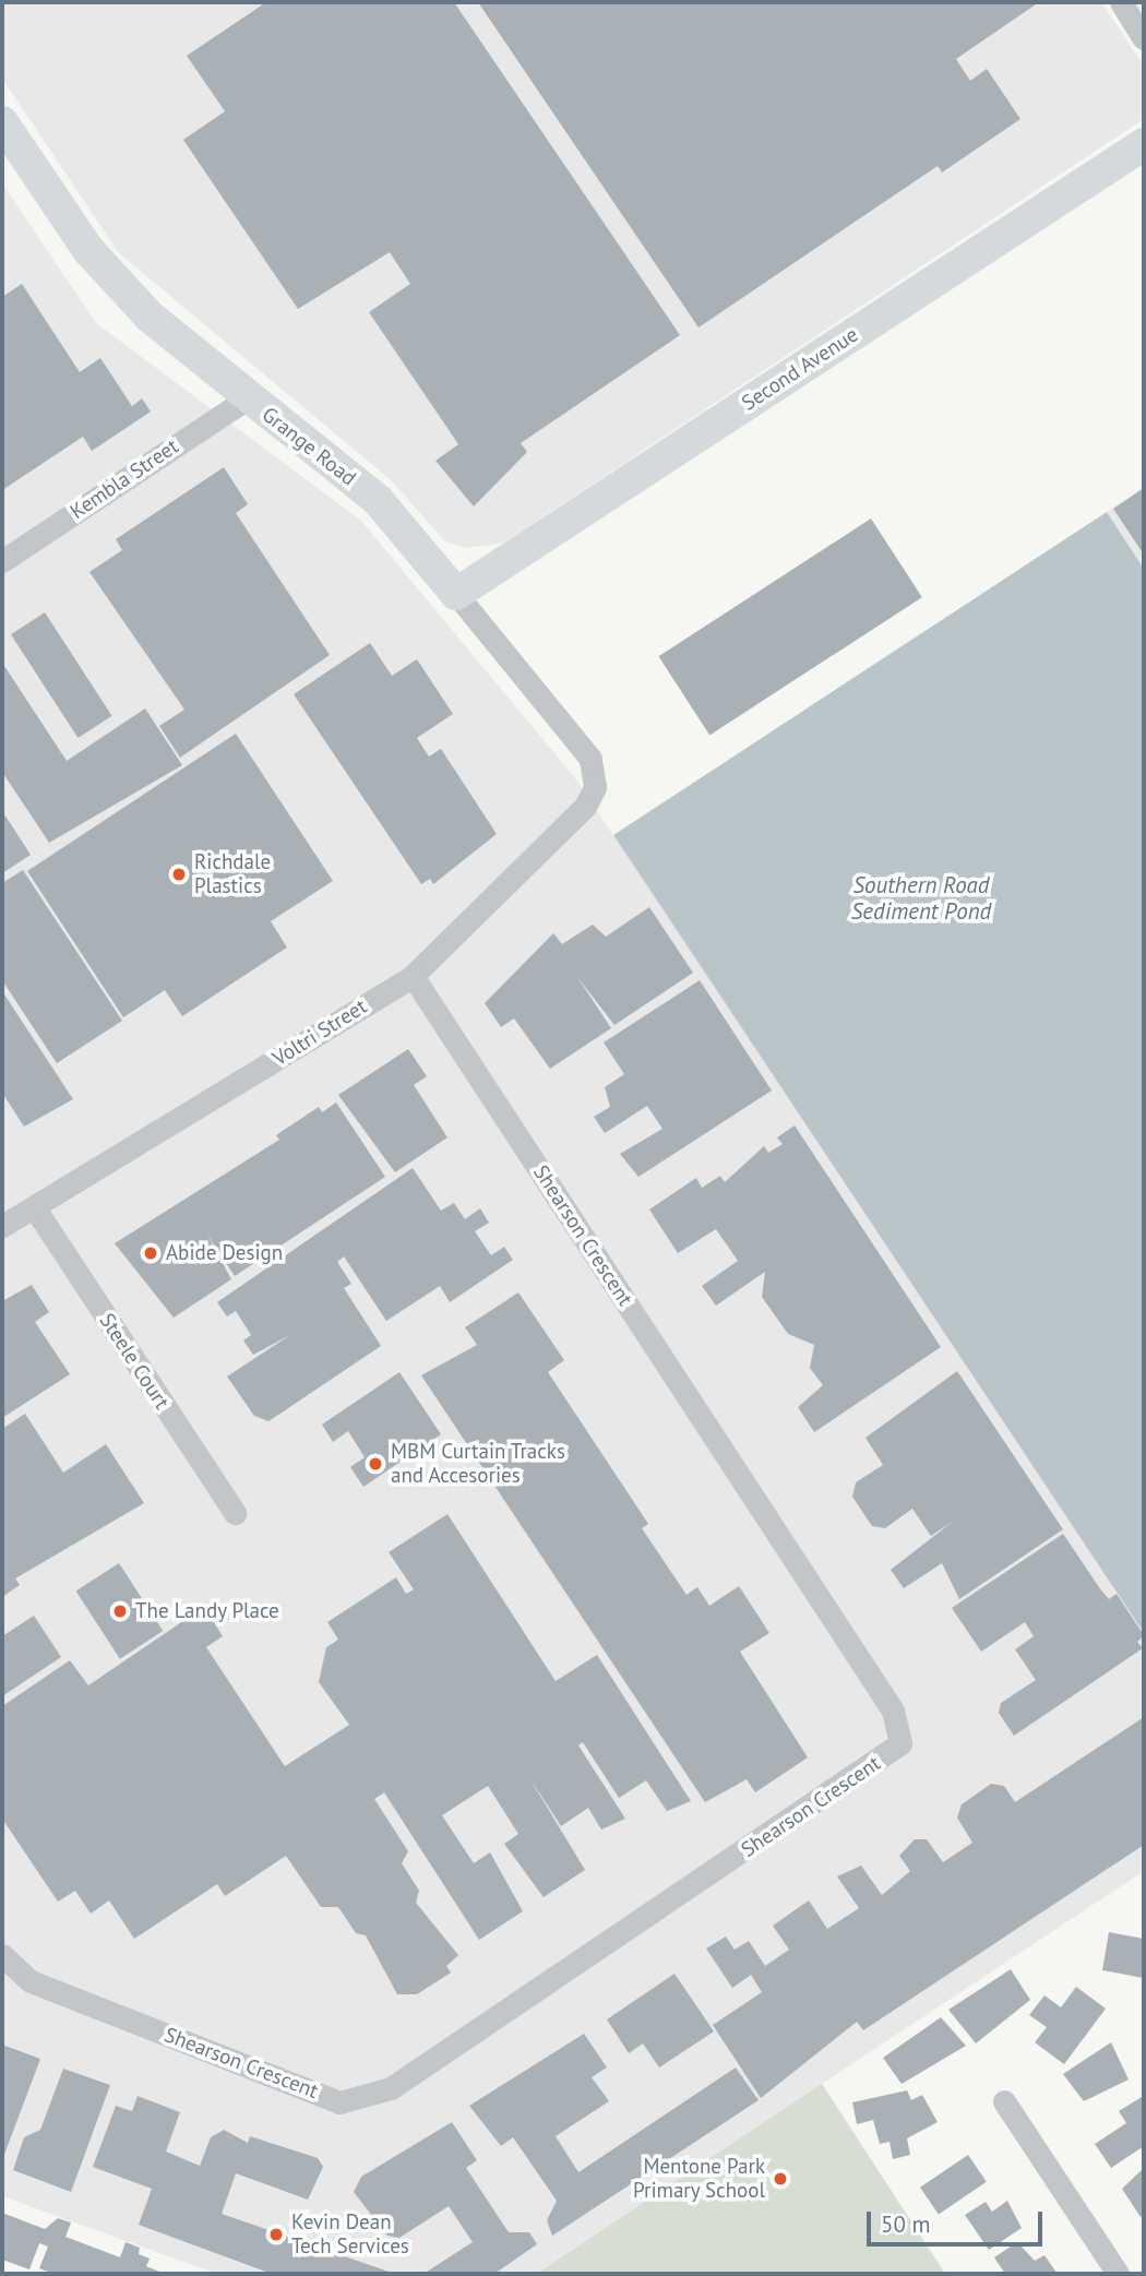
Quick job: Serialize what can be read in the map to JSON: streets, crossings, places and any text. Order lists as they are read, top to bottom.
{
  "streets": {
    "main road": ["Second Avenue", "Grange Road"],
    "street": [
      "Kembla Street",
      "Voltri Street",
      "Shearson Crescent",
      "Steele Court"
    ]
  },
  "crossings": [
    ["Second Avenue", "Grange Road"],
    ["Grange Road", "Kembla Street"],
    ["Grange Road", "Voltri Street"],
    ["Voltri Street", "Shearson Crescent"],
    ["Voltri Street", "Steele Court"]
  ],
  "water": ["Southern Road Sediment Pond"],
  "places": [
    "Richdale Plastics",
    "Abide Design",
    "MBM Curtain Tracks and Accesories",
    "The Landy Place",
    "Mentone Park Primary School",
    "Kevin Dean Tech Services"
  ],
  "scale_bar": "50 m"
}
